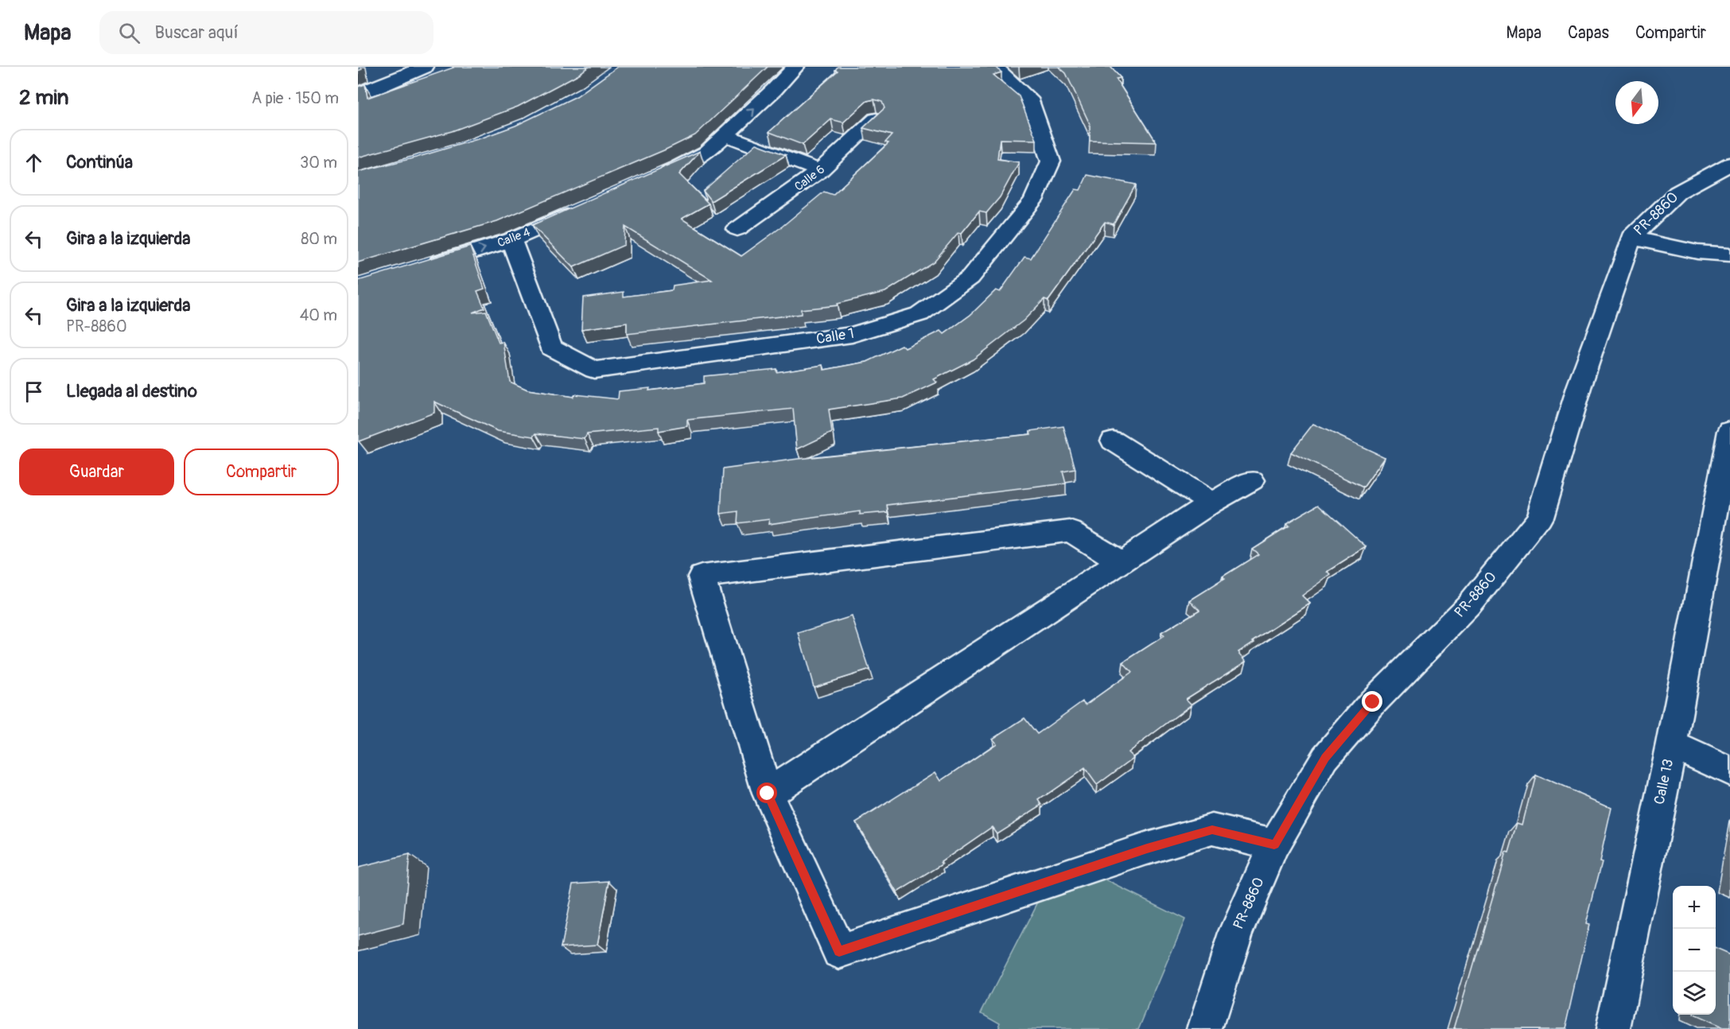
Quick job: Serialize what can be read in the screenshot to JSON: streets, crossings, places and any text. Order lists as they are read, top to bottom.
{
  "streets": {
    "street": [
      "Calle 6",
      "PR-8860",
      "Calle 4",
      "Calle 1",
      "Calle 13"
    ]
  },
  "crossings": [
    ["Calle 4", "Calle 1"]
  ],
  "north": "bottom",
  "page": {
    "header": "Mapa",
    "search": "Buscar aquí",
    "nav": ["Mapa", "Capas", "Compartir"],
    "heading": ["2 min", "A pie · 150 m"],
    "list": [
      ["Continúa", "30 m"],
      ["Gira a la izquierda", "80 m"],
      ["Gira a la izquierda", "PR-8860", "40 m"],
      "Llegada al destino"
    ],
    "buttons": ["Guardar", "Compartir"],
    "map_buttons": ["+", "−"]
  }
}
